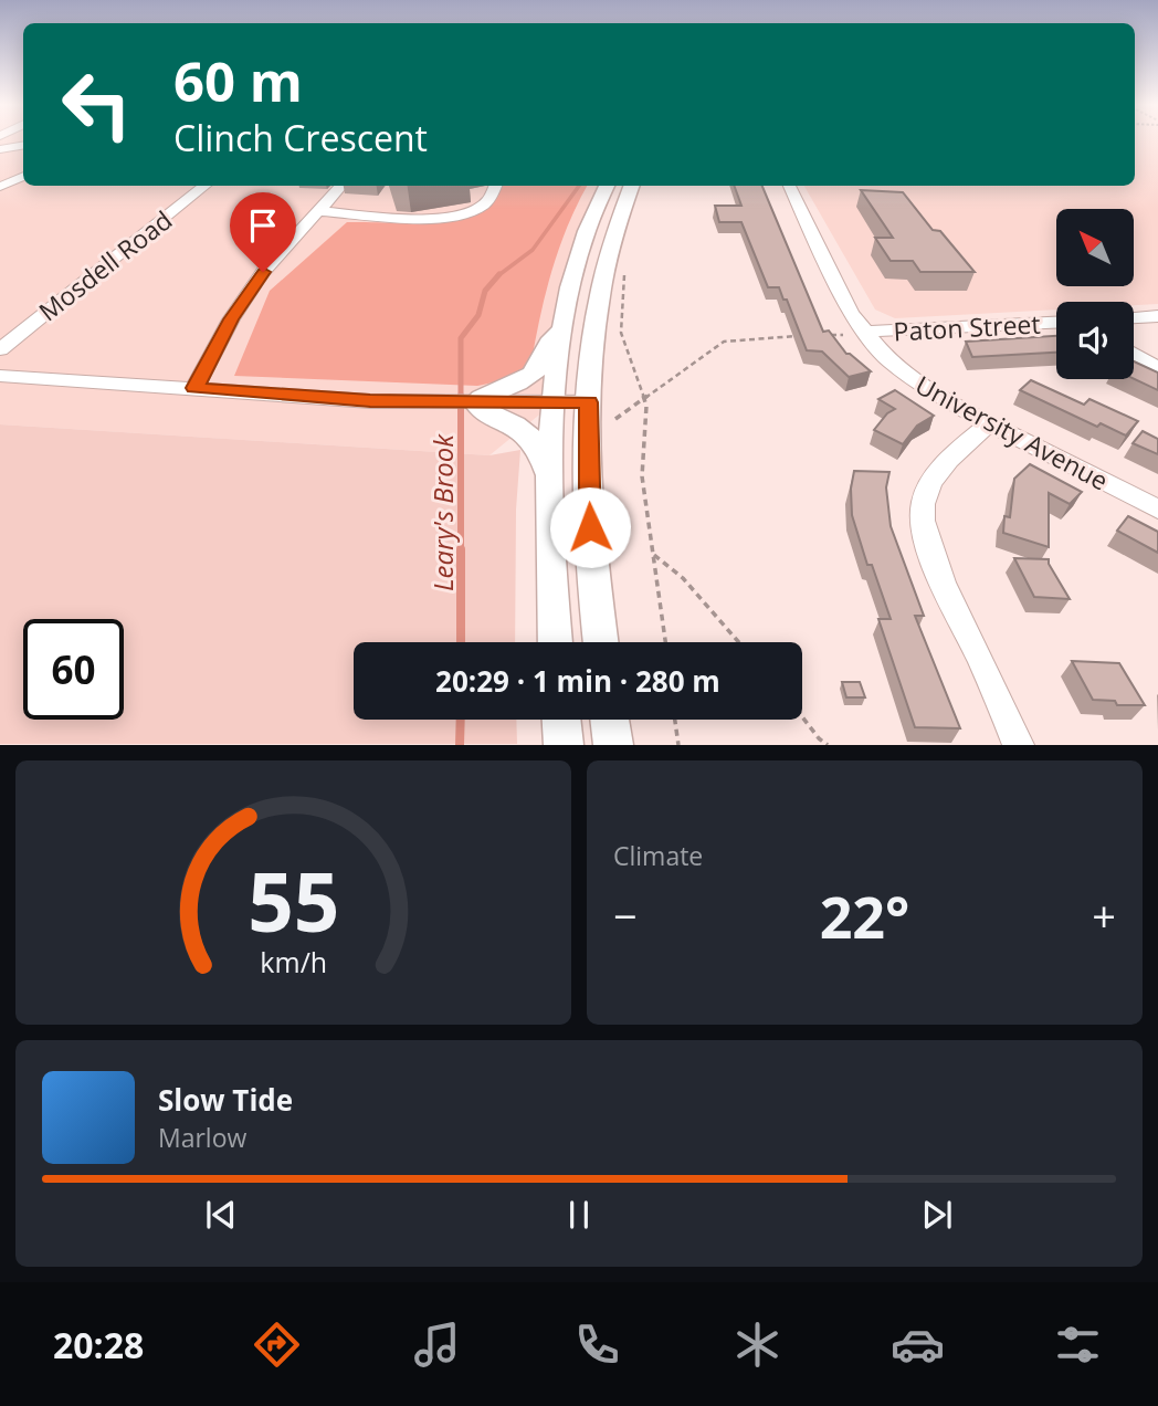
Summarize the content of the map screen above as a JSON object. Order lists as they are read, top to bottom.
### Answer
{
  "streets": {
    "street": ["Mosdell Road", "Paton Street", "University Avenue"]
  },
  "crossings": [
    ["Paton Street", "University Avenue"]
  ],
  "water": ["Leary's Brook"],
  "north": "top left",
  "page": {
    "turn": ["60 m", "Clinch Crescent"],
    "limit": "60",
    "trip": "20:29 · 1 min · 280 m",
    "tile": "Climate",
    "heat": ["−", "22°", "+"],
    "song": ["Slow Tide", "Marlow"],
    "tabs": "20:28",
    "gauge": ["55", "km/h"]
  }
}
